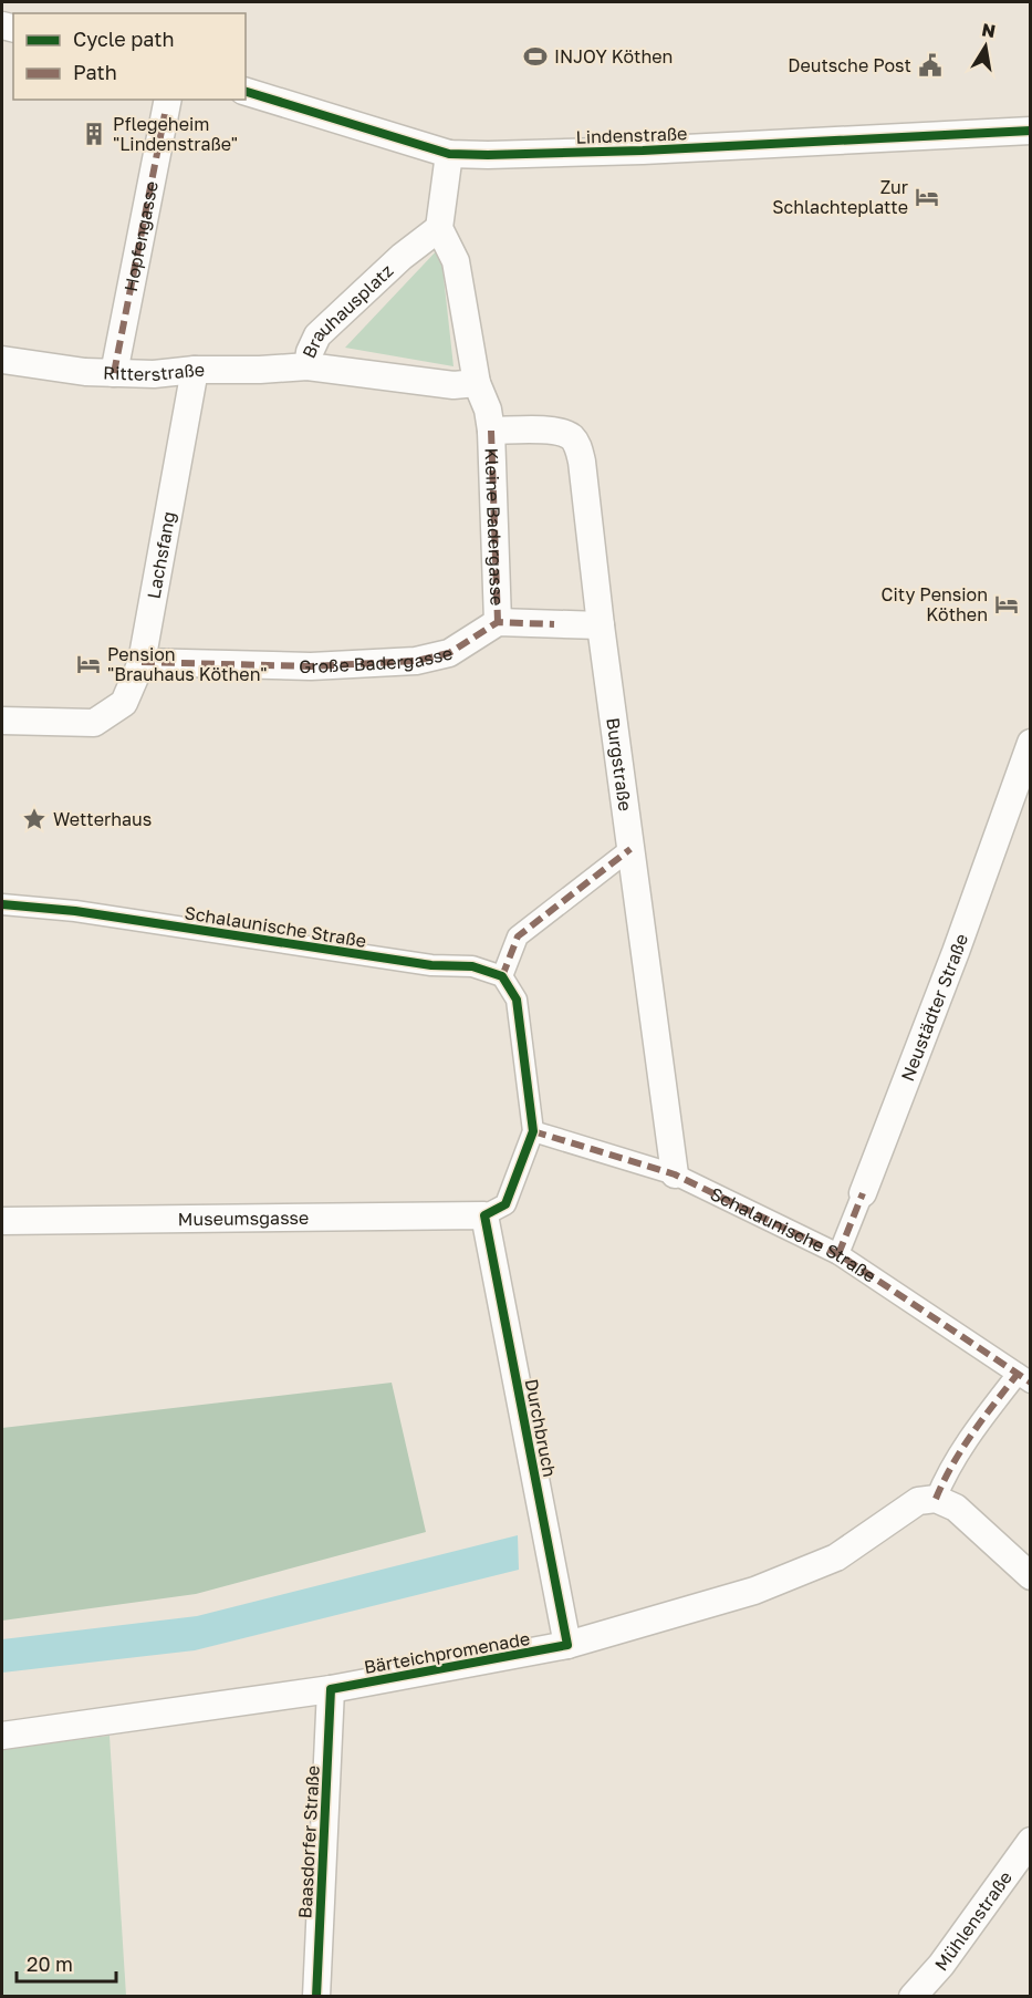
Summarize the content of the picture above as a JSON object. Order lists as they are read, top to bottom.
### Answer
{
  "streets": {
    "street": [
      "Lindenstraße",
      "Hopfengasse",
      "Brauhausplatz",
      "Ritterstraße",
      "Kleine Badergasse",
      "Lachsfang",
      "Große Badergasse",
      "Burgstraße",
      "Schalaunische Straße",
      "Neustädter Straße",
      "Museumsgasse",
      "Durchbruch",
      "Bärteichpromenade",
      "Baasdorfer Straße",
      "Mühlenstraße"
    ]
  },
  "crossings": [
    ["Hopfengasse", "Ritterstraße"],
    ["Brauhausplatz", "Ritterstraße"],
    ["Ritterstraße", "Lachsfang"],
    ["Kleine Badergasse", "Große Badergasse"],
    ["Kleine Badergasse", "Burgstraße"],
    ["Lachsfang", "Große Badergasse"],
    ["Burgstraße", "Schalaunische Straße"],
    ["Schalaunische Straße", "Neustädter Straße"],
    ["Museumsgasse", "Durchbruch"],
    ["Durchbruch", "Bärteichpromenade"],
    ["Bärteichpromenade", "Baasdorfer Straße"]
  ],
  "places": {
    "sports": ["INJOY Köthen"],
    "public building": ["Deutsche Post"],
    "building": ["Pflegeheim \"Lindenstraße\""],
    "hotel": ["Zur Schlachteplatte", "City Pension Köthen", "Pension \"Brauhaus Köthen\""],
    "place": ["Wetterhaus"]
  },
  "legend": ["Cycle path", "Path"],
  "scale_bar": "20 m",
  "north": "top"
}
